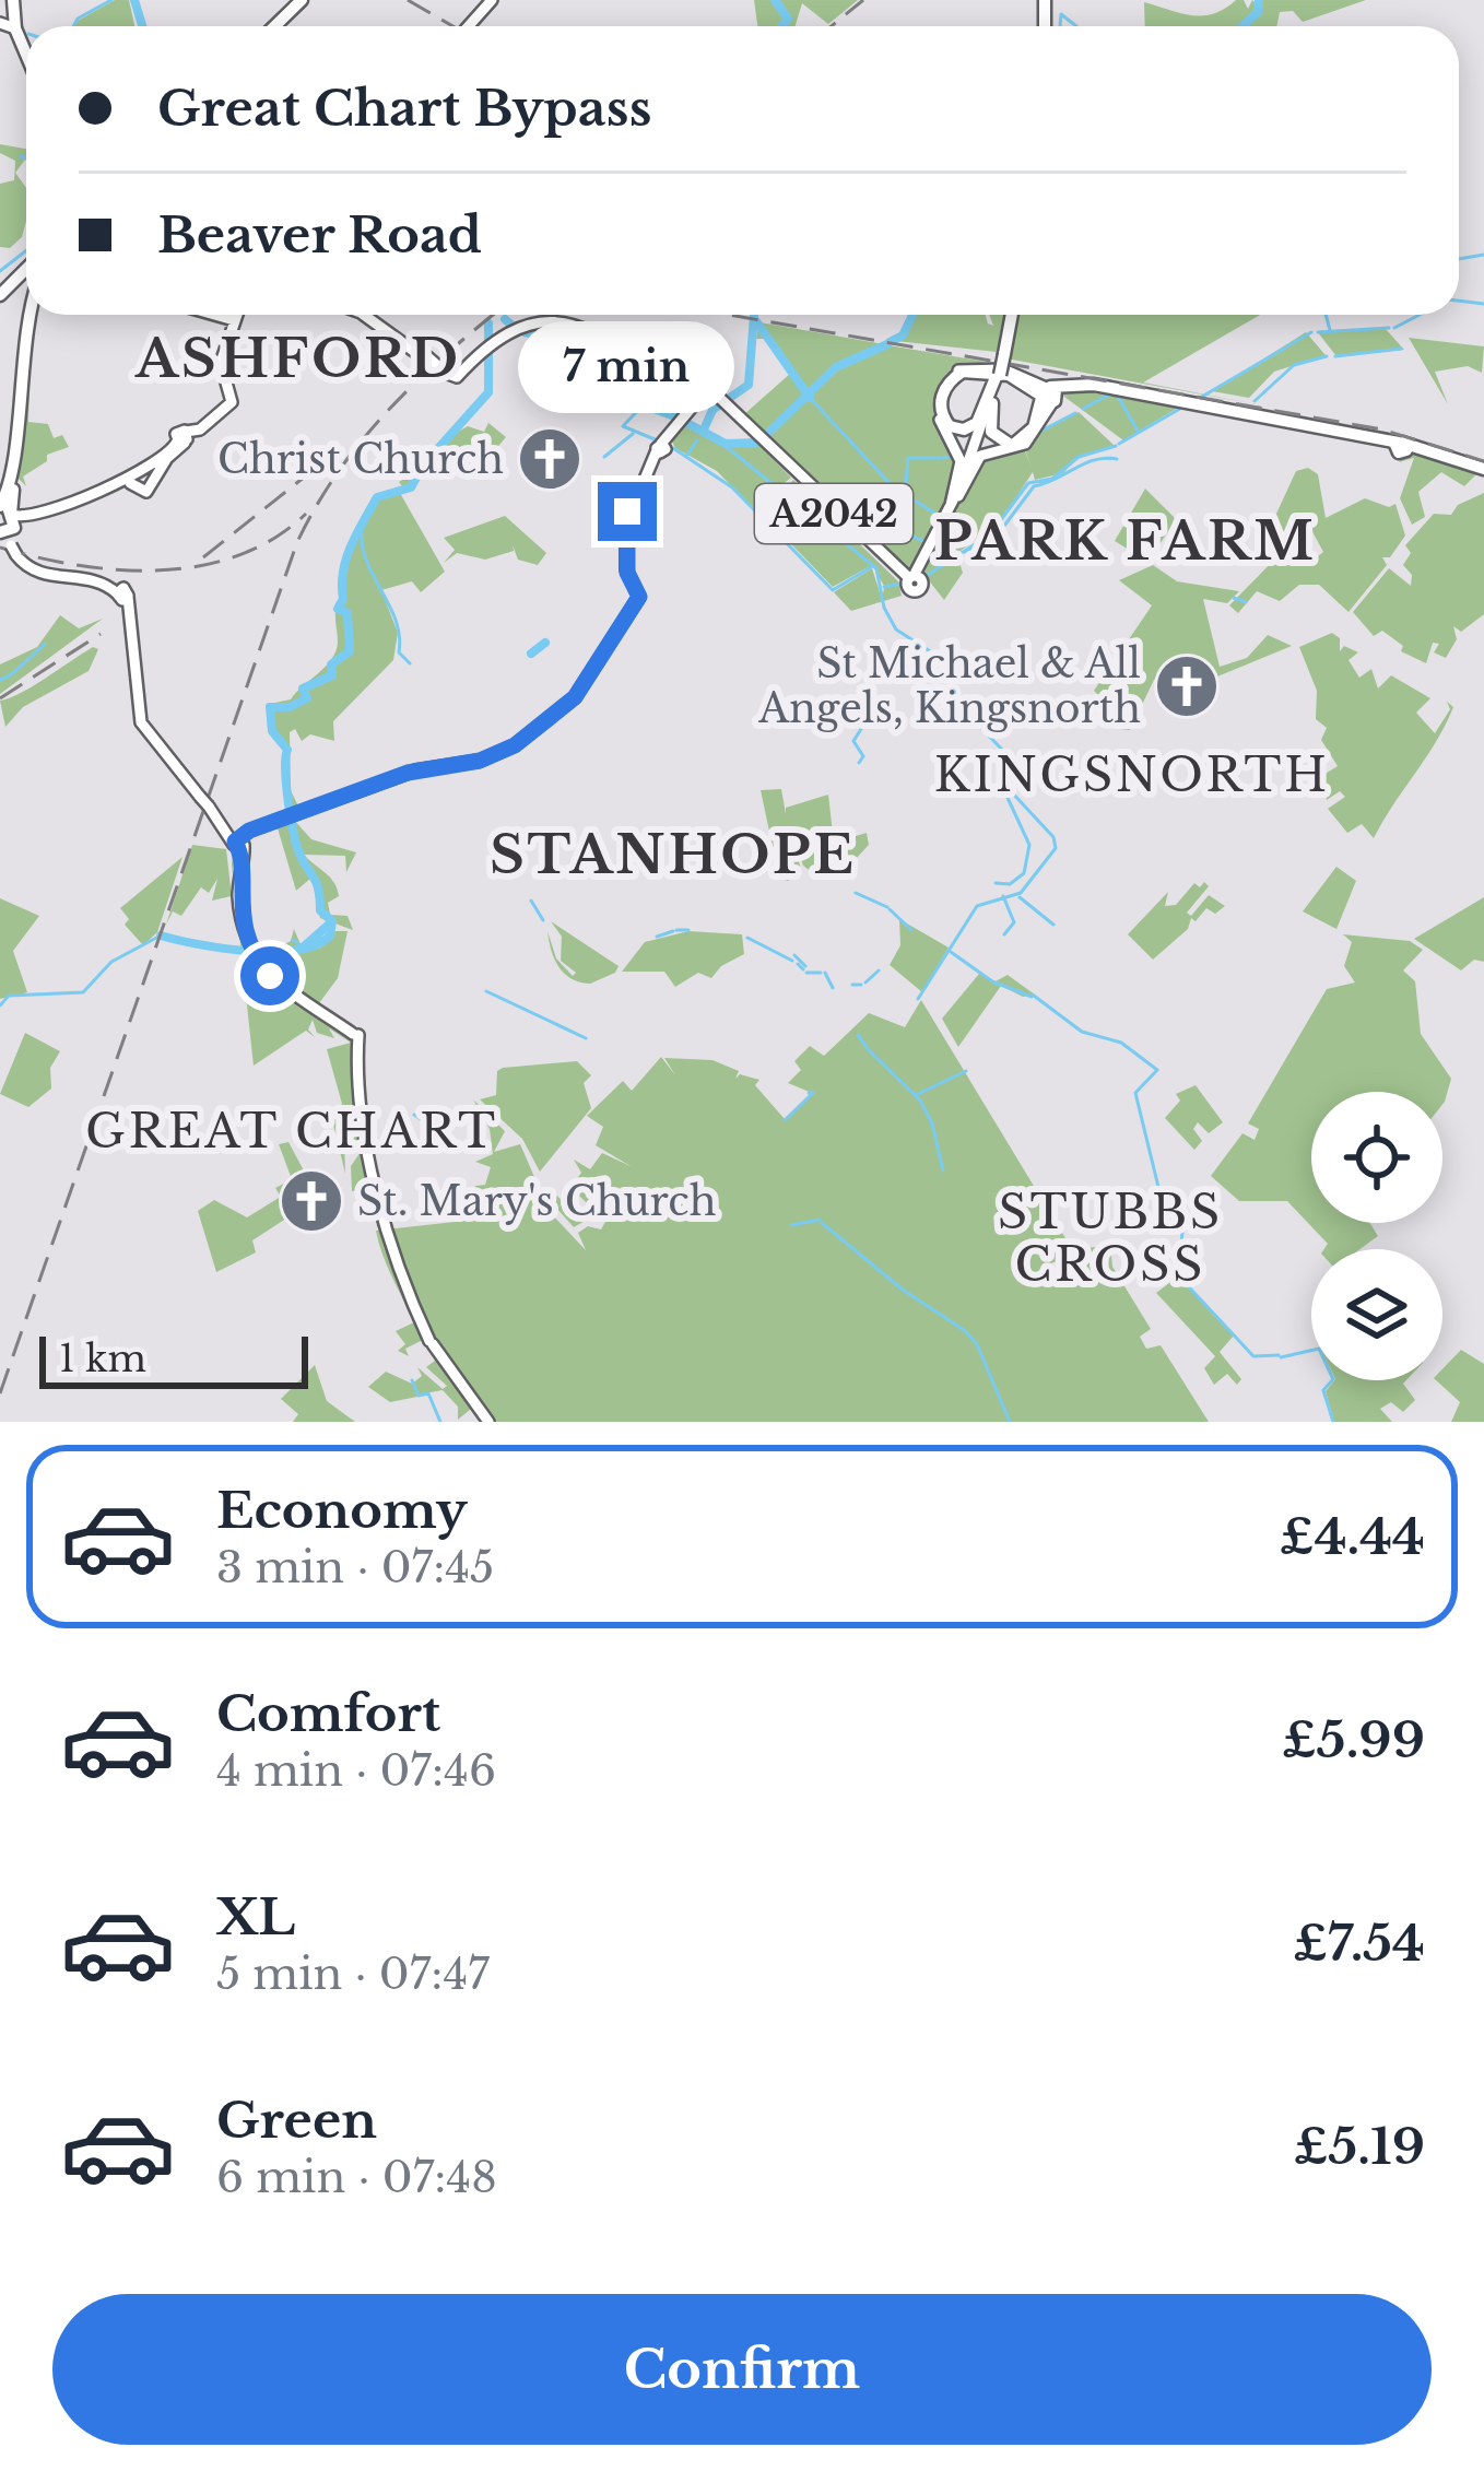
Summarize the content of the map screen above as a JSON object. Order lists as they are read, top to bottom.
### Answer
{
  "streets": {
    "main road": ["A2042"]
  },
  "districts": [
    "ASHFORD",
    "PARK FARM",
    "KINGSNORTH",
    "STANHOPE",
    "GREAT CHART",
    "STUBBS CROSS"
  ],
  "places": {
    "church": ["Christ Church", "St Michael & All Angels, Kingsnorth", "St. Mary's Church"]
  },
  "scale_bar": "1 km",
  "page": {
    "banner": ["Great Chart Bypass", "Beaver Road"],
    "bubble": "7 min",
    "scale": "1 km",
    "list": [
      {
        "name": "Economy",
        "note": "3 min · 07:45",
        "value": "£4.44"
      },
      {
        "name": "Comfort",
        "note": "4 min · 07:46",
        "value": "£5.99"
      },
      {
        "name": "XL",
        "note": "5 min · 07:47",
        "value": "£7.54"
      },
      {
        "name": "Green",
        "note": "6 min · 07:48",
        "value": "£5.19"
      }
    ],
    "buttons": "Confirm"
  }
}
